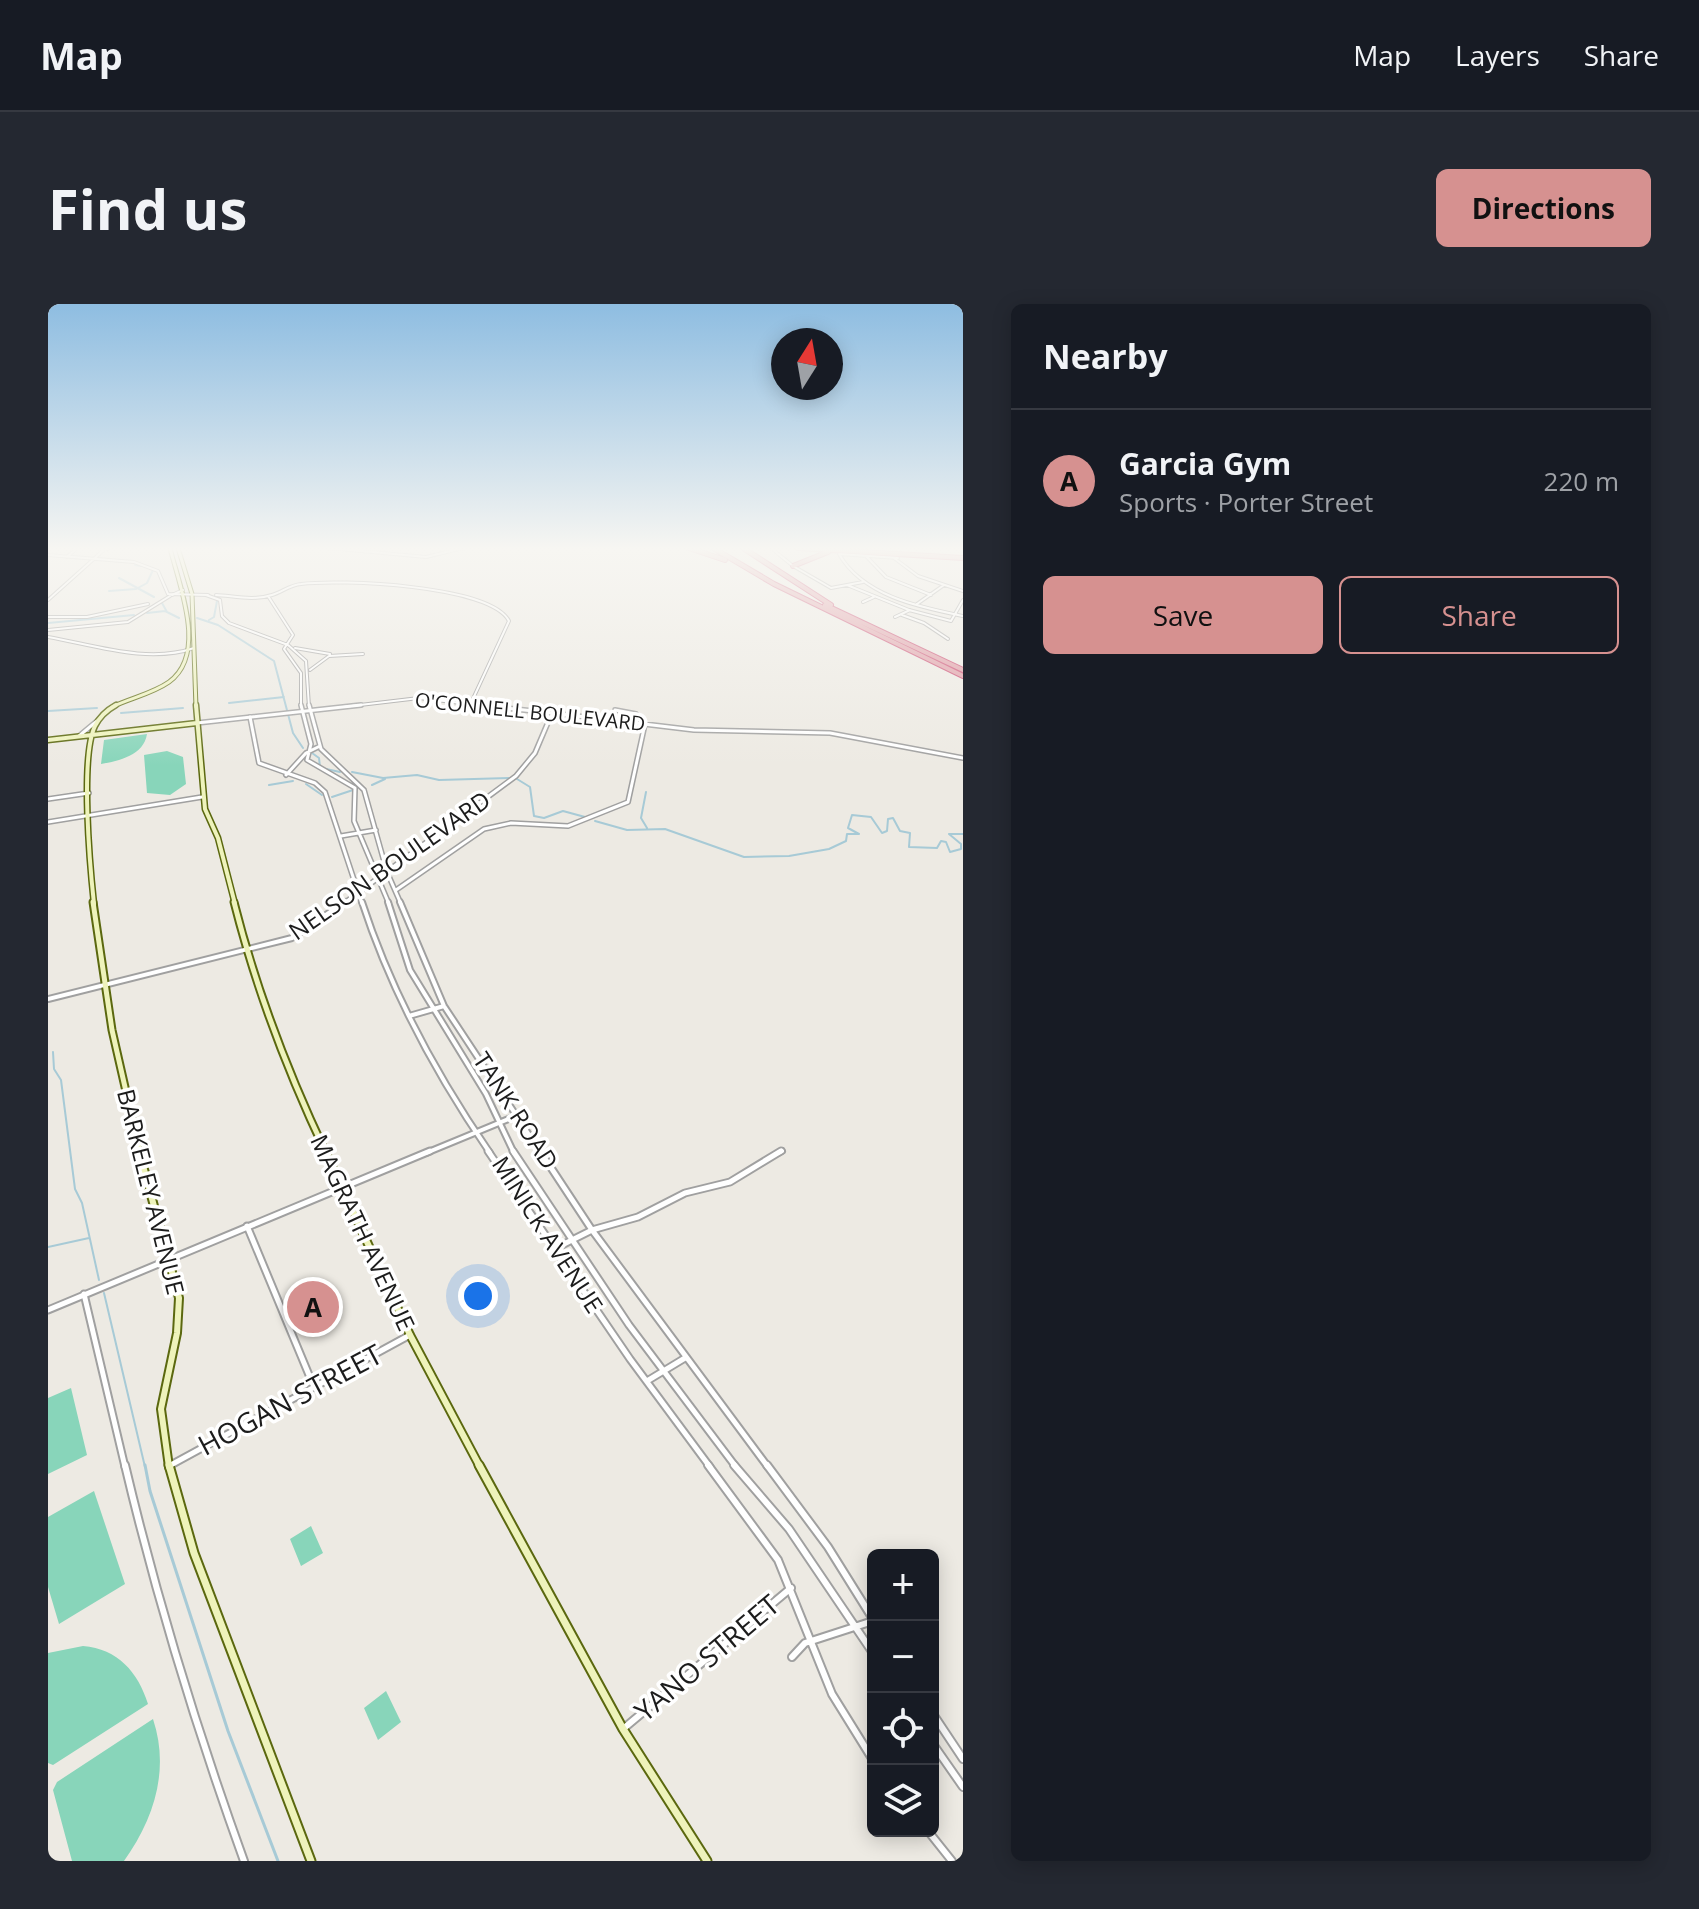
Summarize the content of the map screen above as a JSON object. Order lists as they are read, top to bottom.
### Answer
{
  "streets": {
    "main road": ["O'CONNELL BOULEVARD", "BARKELEY AVENUE", "MAGRATH AVENUE"],
    "street": [
      "NELSON BOULEVARD",
      "TANK ROAD",
      "MINICK AVENUE",
      "HOGAN STREET",
      "YANO STREET"
    ]
  },
  "crossings": [
    ["O'CONNELL BOULEVARD", "NELSON BOULEVARD"],
    ["O'CONNELL BOULEVARD", "TANK ROAD"],
    ["O'CONNELL BOULEVARD", "BARKELEY AVENUE"],
    ["O'CONNELL BOULEVARD", "MAGRATH AVENUE"],
    ["O'CONNELL BOULEVARD", "MINICK AVENUE"],
    ["NELSON BOULEVARD", "TANK ROAD"],
    ["NELSON BOULEVARD", "BARKELEY AVENUE"],
    ["NELSON BOULEVARD", "MAGRATH AVENUE"],
    ["NELSON BOULEVARD", "MINICK AVENUE"],
    ["BARKELEY AVENUE", "HOGAN STREET"],
    ["MAGRATH AVENUE", "HOGAN STREET"],
    ["MAGRATH AVENUE", "YANO STREET"],
    ["MINICK AVENUE", "YANO STREET"]
  ],
  "north": "top",
  "page": {
    "header": "Map",
    "nav": ["Map", "Layers", "Share"],
    "buttons": [
      "Directions",
      ["Save", "Share"]
    ],
    "title": "Find us",
    "heading": "Nearby",
    "list": [
      {
        "mark": "A",
        "name": "Garcia Gym",
        "note": "Sports · Porter Street",
        "value": "220 m"
      }
    ],
    "pins": "A",
    "map_buttons": ["+", "−"]
  }
}
